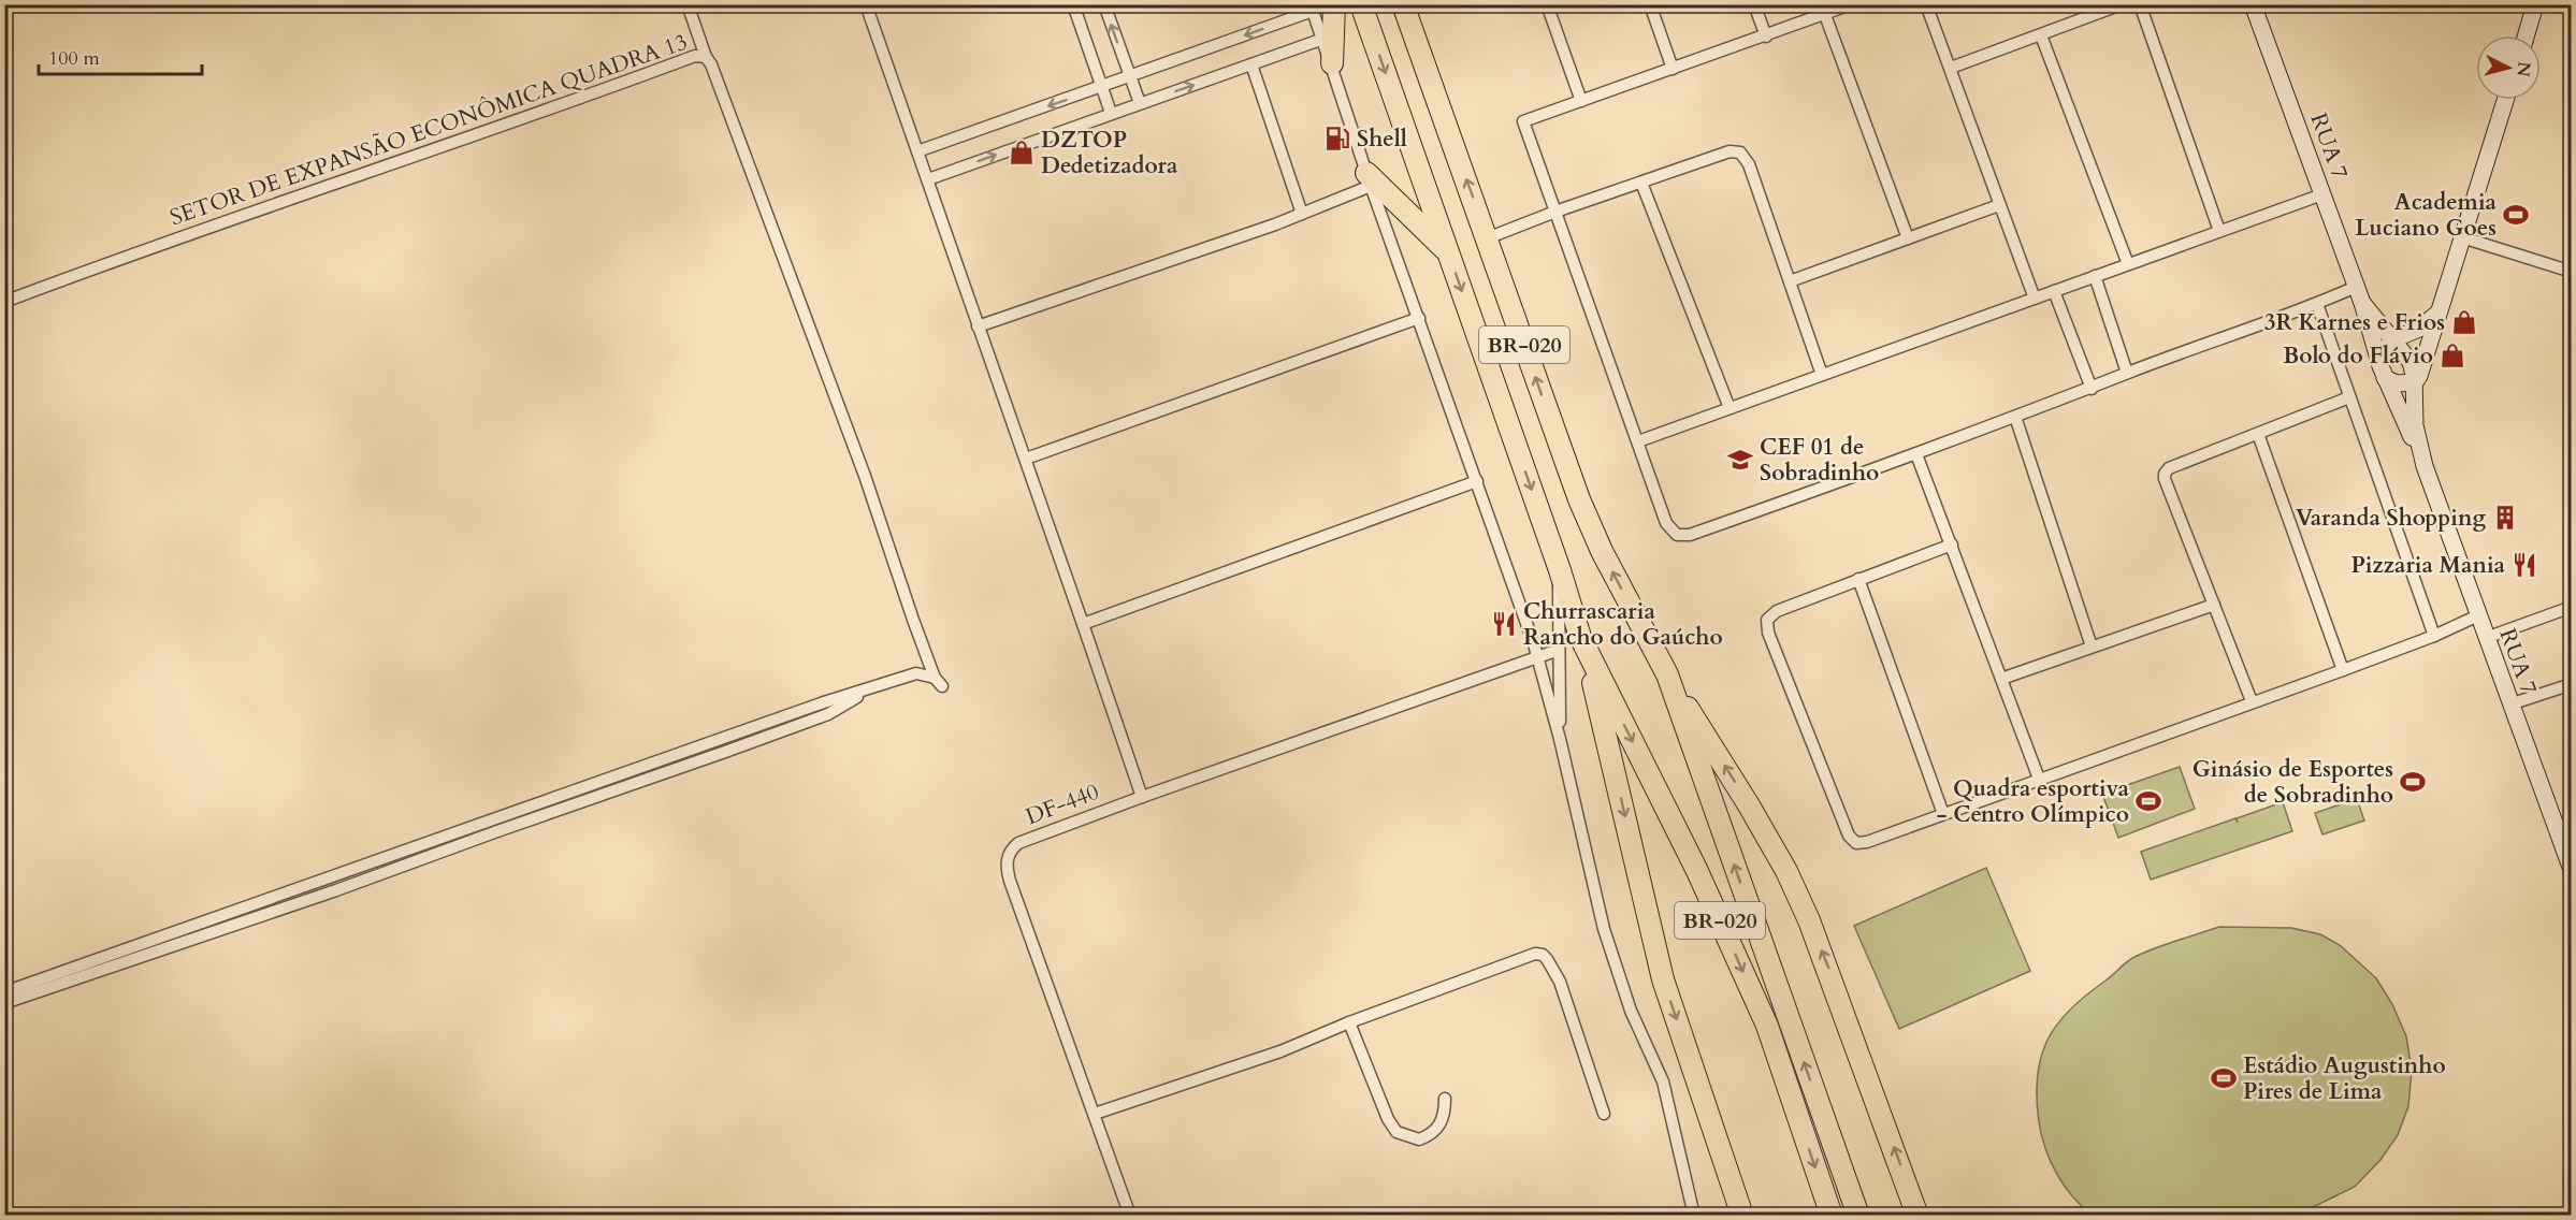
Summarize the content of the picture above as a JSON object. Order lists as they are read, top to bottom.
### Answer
{
  "streets": {
    "highway": ["BR-020"],
    "main road": ["RUA 7"],
    "street": ["SETOR DE EXPANSÃO ECONÔMICA QUADRA 13", "DF-440"]
  },
  "places": {
    "fuel station": ["Shell"],
    "shop": ["DZTOP Dedetizadora", "3R Karnes e Frios", "Bolo do Flávio"],
    "sports": [
      "Academia Luciano Goes",
      "Ginásio de Esportes de Sobradinho",
      "Quadra esportiva - Centro Olímpico",
      "Estádio Augustinho Pires de Lima"
    ],
    "school or university": ["CEF 01 de Sobradinho"],
    "building": ["Varanda Shopping"],
    "restaurant": ["Pizzaria Mania", "Churrascaria Rancho do Gaúcho"]
  },
  "scale_bar": "100 m",
  "north": "right"
}
